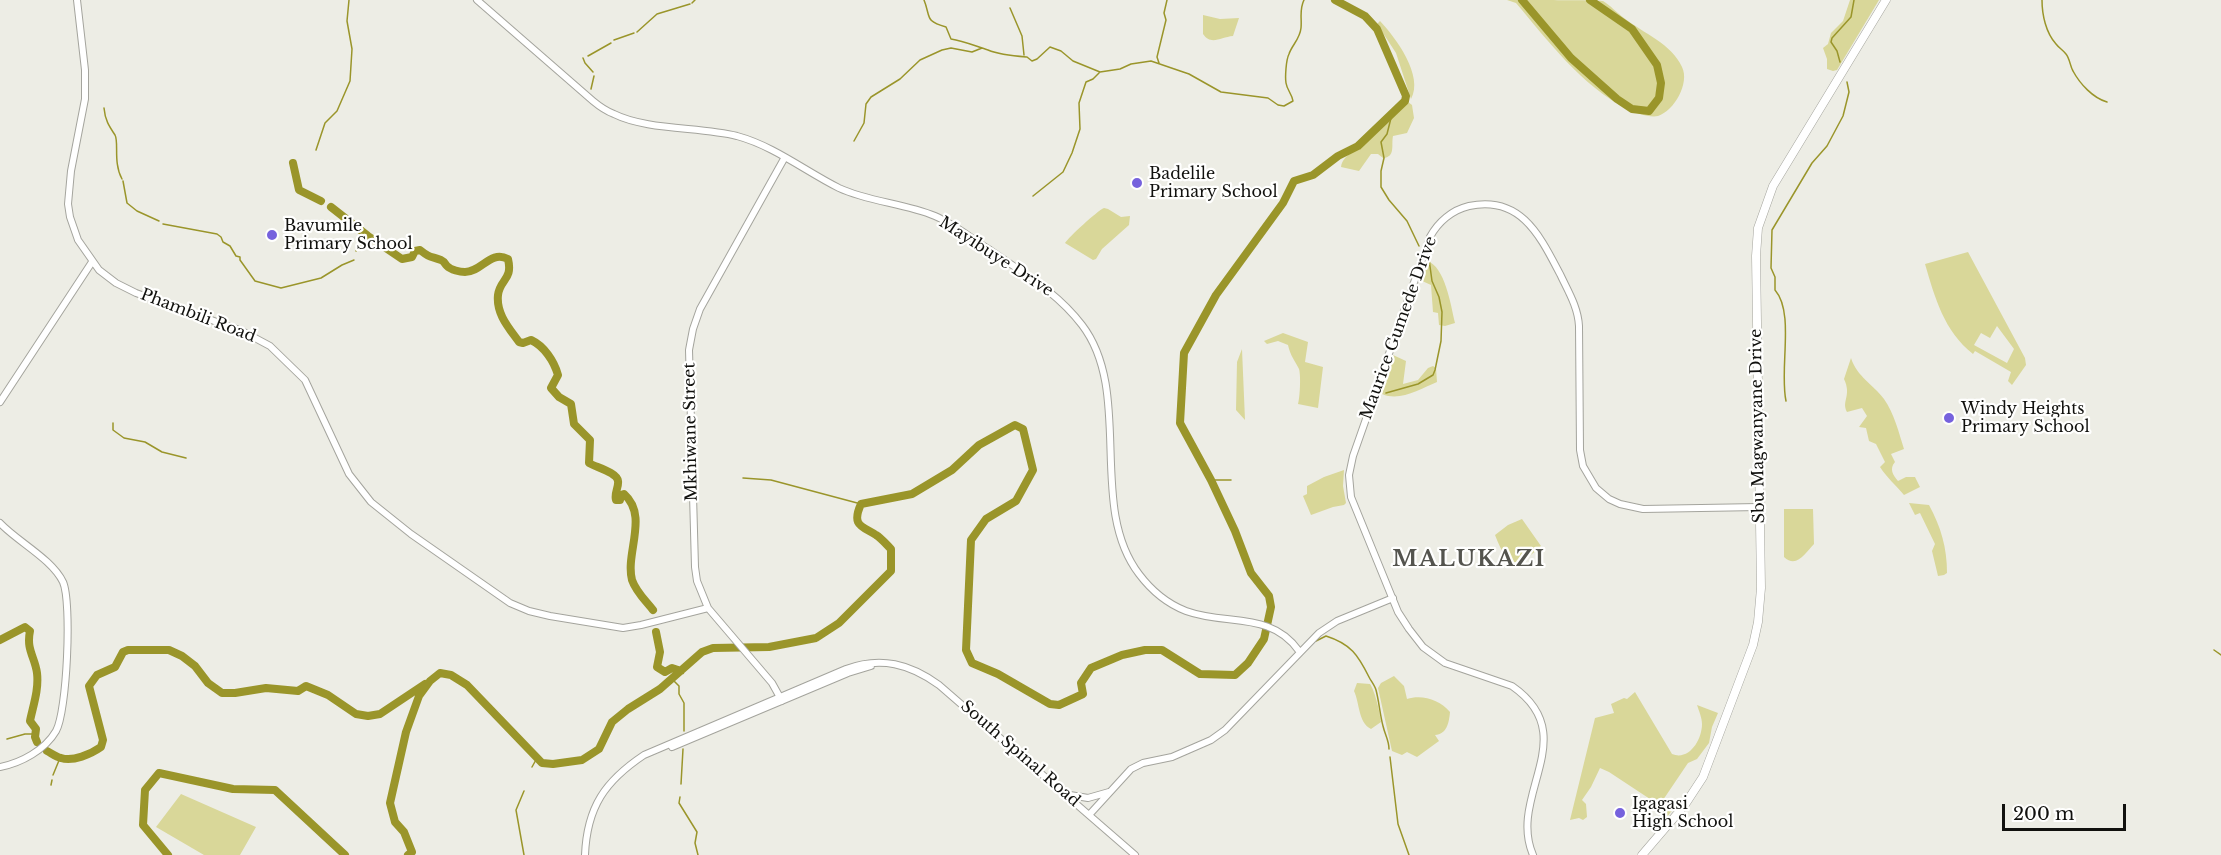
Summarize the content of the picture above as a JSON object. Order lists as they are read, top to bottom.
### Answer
{
  "streets": {
    "main road": ["Sbu Magwanyane Drive"],
    "street": [
      "Mayibuye Drive",
      "Phambili Road",
      "Maurice Gumede Drive",
      "Mkhiwane Street",
      "South Spinal Road"
    ]
  },
  "crossings": [
    ["Mayibuye Drive", "Mkhiwane Street"],
    ["Phambili Road", "Mkhiwane Street"],
    ["Maurice Gumede Drive", "Sbu Magwanyane Drive"],
    ["Mkhiwane Street", "South Spinal Road"]
  ],
  "districts": ["MALUKAZI"],
  "places": [
    "Badelile Primary School",
    "Bavumile Primary School",
    "Windy Heights Primary School",
    "Igagasi High School"
  ],
  "scale_bar": "200 m"
}
